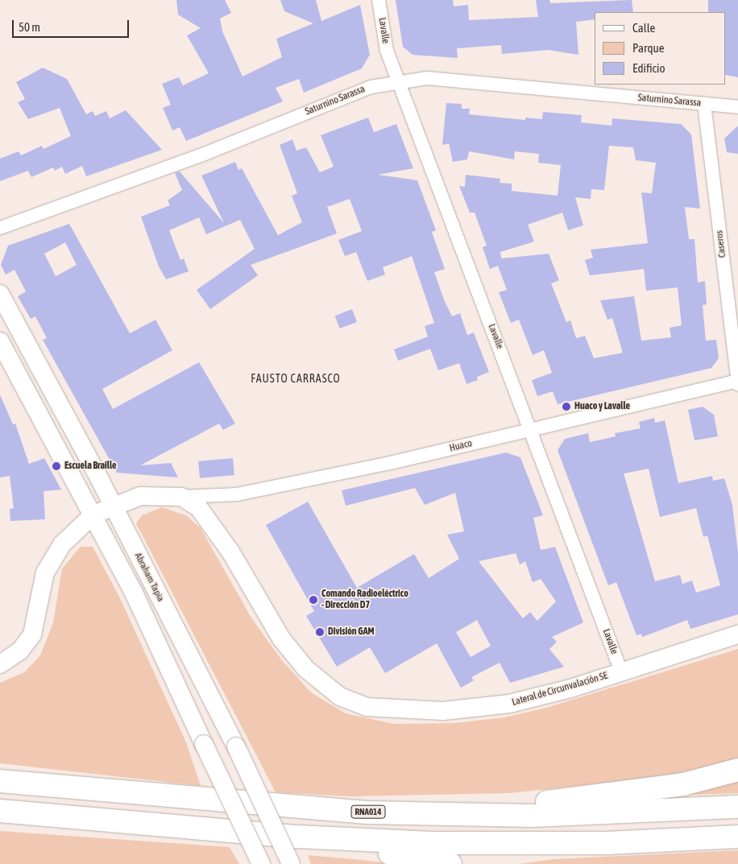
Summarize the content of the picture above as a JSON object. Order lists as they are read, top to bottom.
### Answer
{
  "streets": {
    "highway": ["RNA014"],
    "main road": ["Abraham Tapia", "Lateral de Circunvalación SE"],
    "street": [
      "Lavalle",
      "Saturnino Sarassa",
      "Caseros",
      "Huaco"
    ]
  },
  "crossings": [
    ["Lavalle", "Saturnino Sarassa"],
    ["Lavalle", "Huaco"],
    ["Lavalle", "Lateral de Circunvalación SE"],
    ["Saturnino Sarassa", "Caseros"],
    ["Caseros", "Huaco"],
    ["Huaco", "Lateral de Circunvalación SE"]
  ],
  "districts": ["FAUSTO CARRASCO"],
  "places": [
    "Huaco y Lavalle",
    "Escuela Braille",
    "Comando Radioeléctrico - Dirección D7",
    "División GAM"
  ],
  "legend": ["Calle", "Parque", "Edificio"],
  "scale_bar": "50 m"
}
